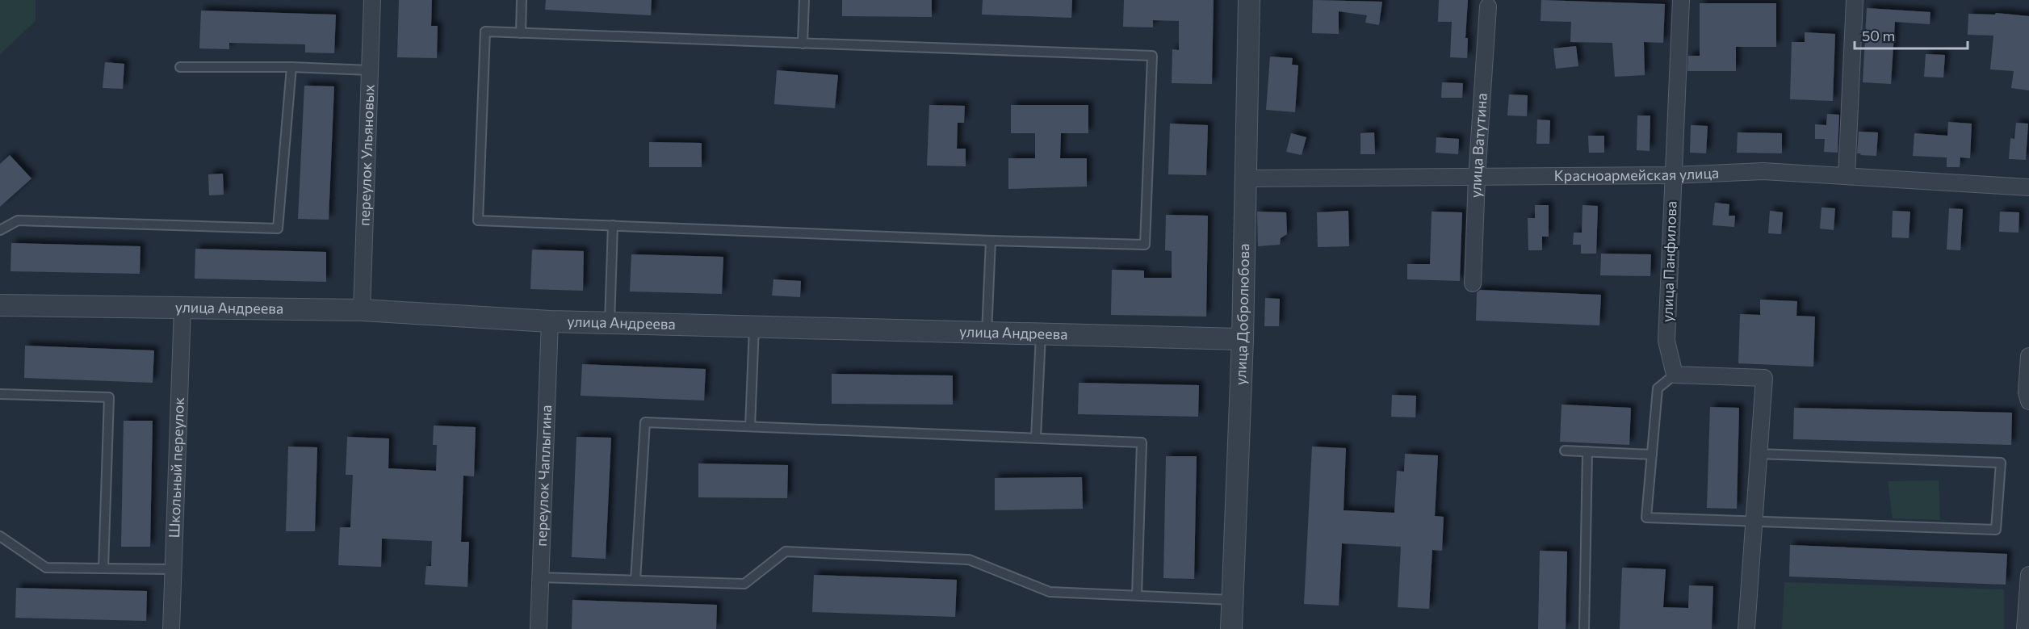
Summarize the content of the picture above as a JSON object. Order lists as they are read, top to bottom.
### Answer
{
  "streets": {
    "street": [
      "улица Ватутина",
      "переулок Ульяновых",
      "Красноармейская улица",
      "улица Панфилова",
      "улица Андреева",
      "улица Добролюбова",
      "Школьный переулок",
      "переулок Чаплыгина"
    ]
  },
  "crossings": [
    ["улица Ватутина", "Красноармейская улица"],
    ["переулок Ульяновых", "улица Андреева"],
    ["Красноармейская улица", "улица Панфилова"],
    ["Красноармейская улица", "улица Добролюбова"],
    ["улица Андреева", "улица Добролюбова"],
    ["улица Андреева", "Школьный переулок"],
    ["улица Андреева", "переулок Чаплыгина"]
  ],
  "scale_bar": "50 m"
}
